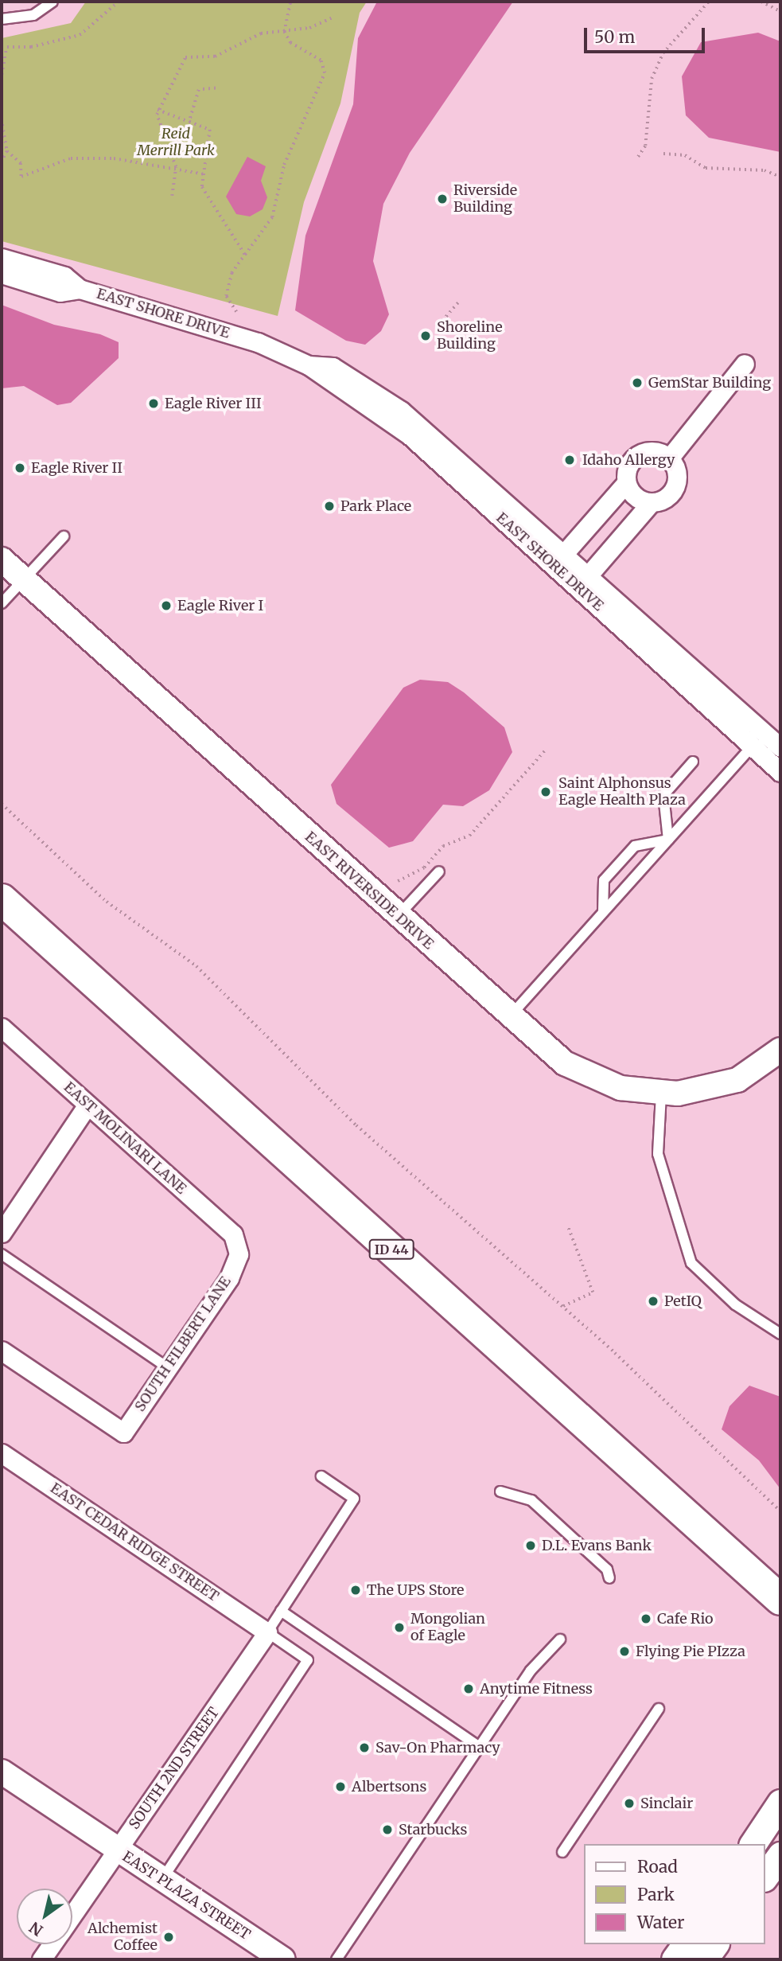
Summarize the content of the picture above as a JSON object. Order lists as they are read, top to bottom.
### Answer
{
  "streets": {
    "highway": ["ID 44"],
    "street": [
      "EAST SHORE DRIVE",
      "EAST RIVERSIDE DRIVE",
      "EAST MOLINARI LANE",
      "SOUTH FILBERT LANE",
      "EAST CEDAR RIDGE STREET",
      "SOUTH 2ND STREET",
      "EAST PLAZA STREET"
    ]
  },
  "crossings": [
    ["EAST MOLINARI LANE", "SOUTH FILBERT LANE"],
    ["EAST CEDAR RIDGE STREET", "SOUTH 2ND STREET"],
    ["SOUTH 2ND STREET", "EAST PLAZA STREET"]
  ],
  "parks": ["Reid Merrill Park"],
  "places": [
    "Riverside Building",
    "Shoreline Building",
    "GemStar Building",
    "Eagle River III",
    "Idaho Allergy",
    "Eagle River II",
    "Park Place",
    "Eagle River I",
    "Saint Alphonsus Eagle Health Plaza",
    "PetIQ",
    "D.L. Evans Bank",
    "The UPS Store",
    "Cafe Rio",
    "Mongolian of Eagle",
    "Flying Pie PIzza",
    "Anytime Fitness",
    "Sav-On Pharmacy",
    "Albertsons",
    "Sinclair",
    "Starbucks",
    "Alchemist Coffee"
  ],
  "legend": ["Road", "Park", "Water"],
  "scale_bar": "50 m",
  "north": "bottom left"
}
